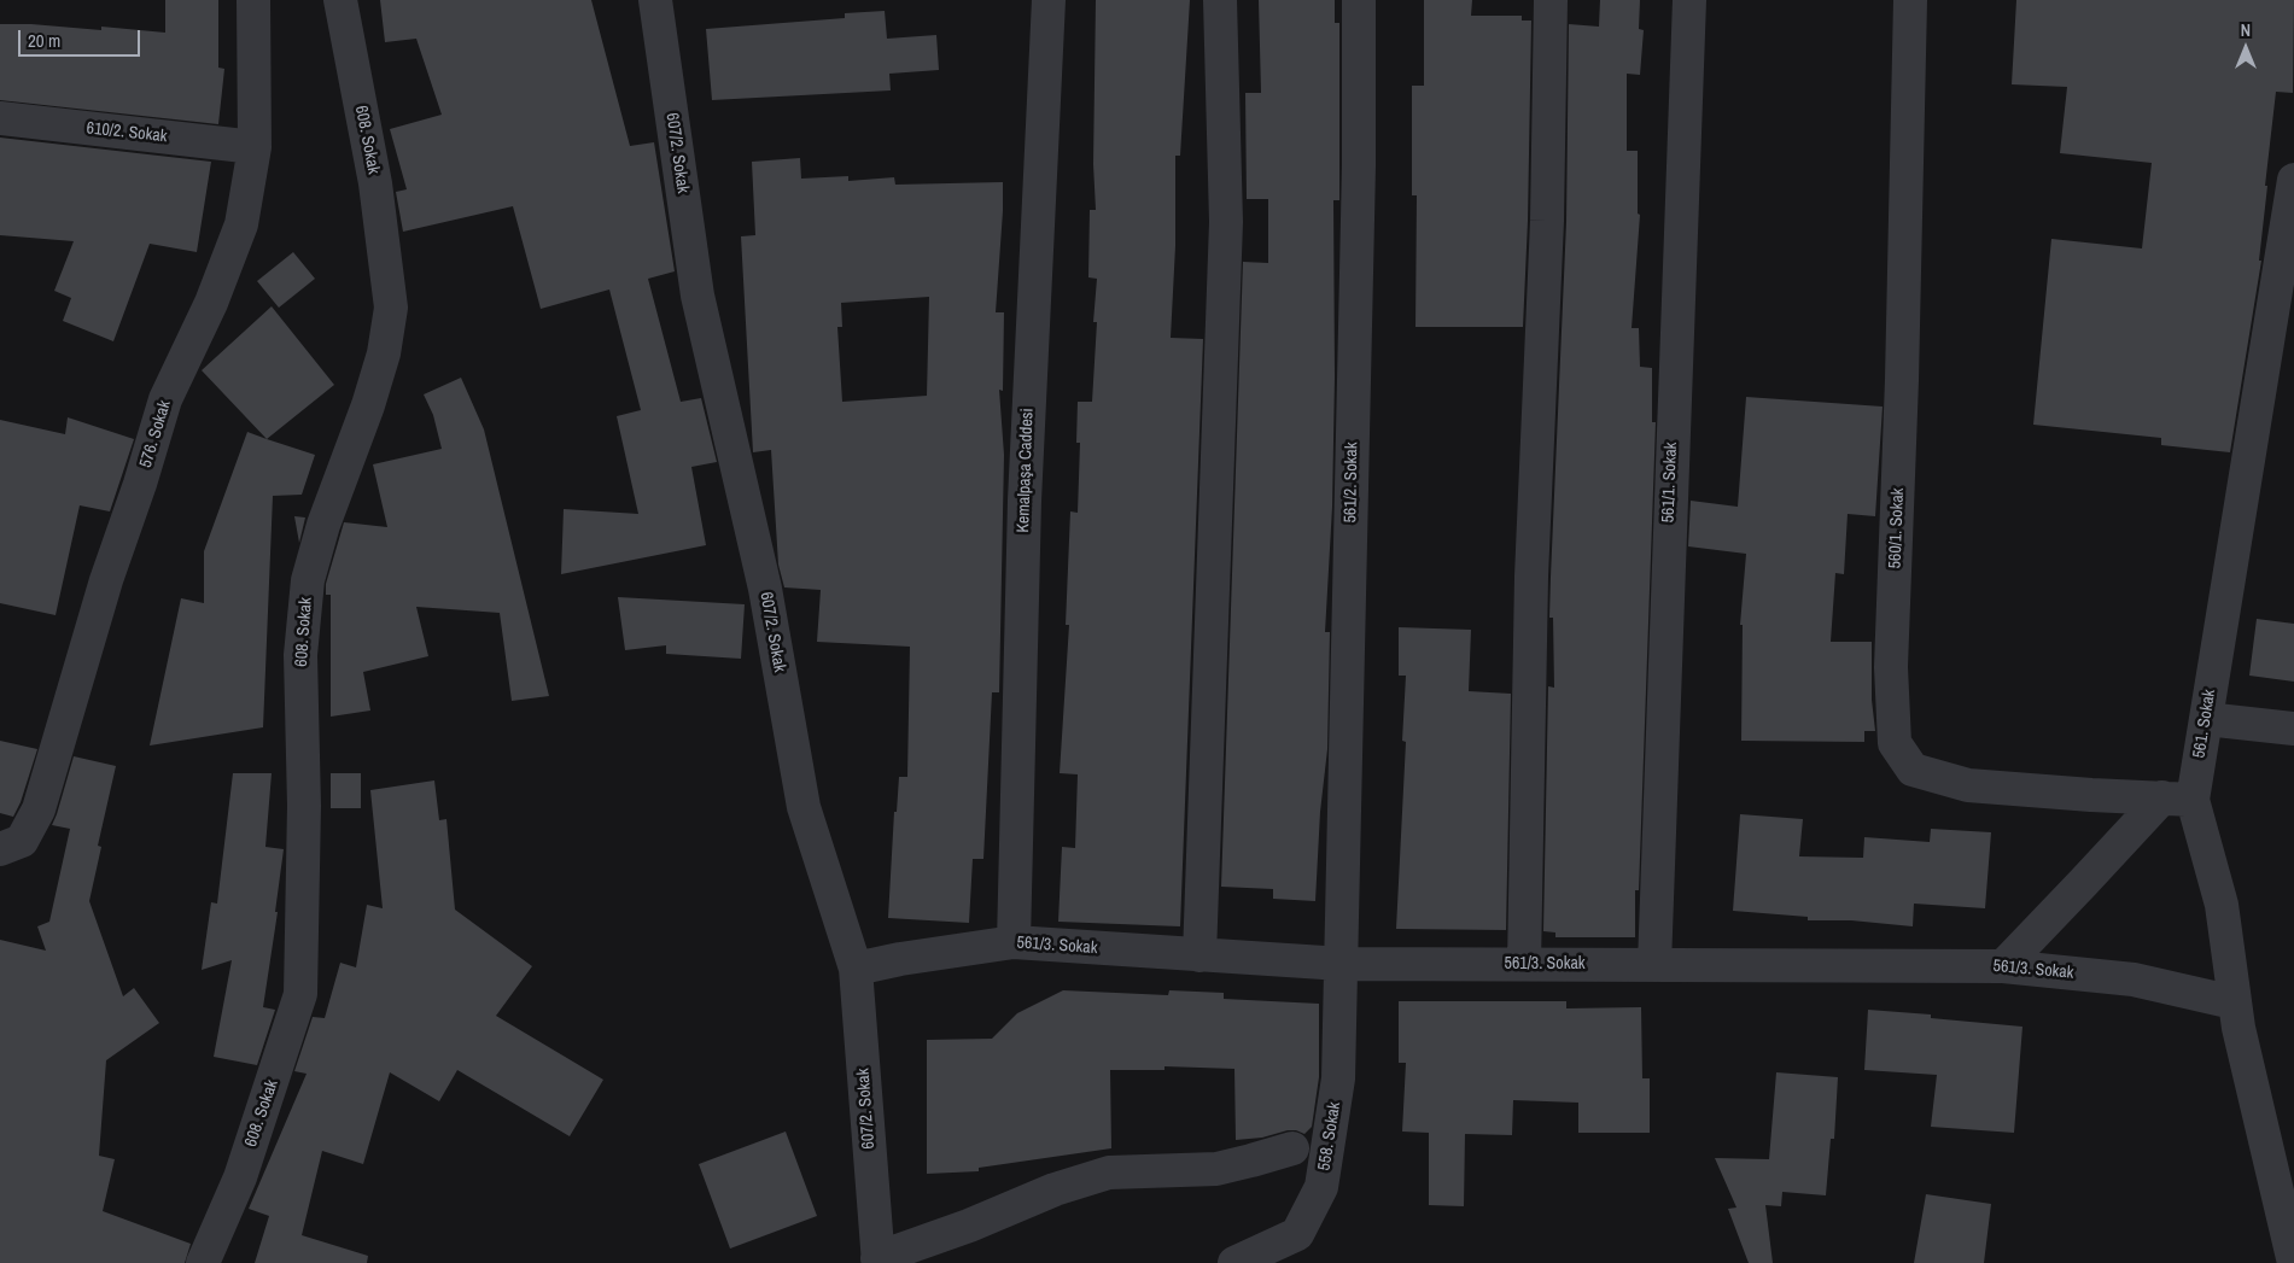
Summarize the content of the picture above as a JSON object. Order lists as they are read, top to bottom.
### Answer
{
  "streets": {
    "street": [
      "610/2. Sokak",
      "608. Sokak",
      "607/2. Sokak",
      "576. Sokak",
      "Kemalpaşa Caddesi",
      "561/2. Sokak",
      "561/1. Sokak",
      "560/1. Sokak",
      "561. Sokak",
      "561/3. Sokak",
      "558. Sokak"
    ]
  },
  "crossings": [
    ["610/2. Sokak", "576. Sokak"],
    ["607/2. Sokak", "561/3. Sokak"],
    ["Kemalpaşa Caddesi", "561/3. Sokak"],
    ["561/2. Sokak", "561/3. Sokak"],
    ["561/2. Sokak", "558. Sokak"],
    ["561/1. Sokak", "561/3. Sokak"],
    ["560/1. Sokak", "561. Sokak"],
    ["561. Sokak", "561/3. Sokak"],
    ["561/3. Sokak", "558. Sokak"]
  ],
  "scale_bar": "20 m",
  "north": "top"
}
